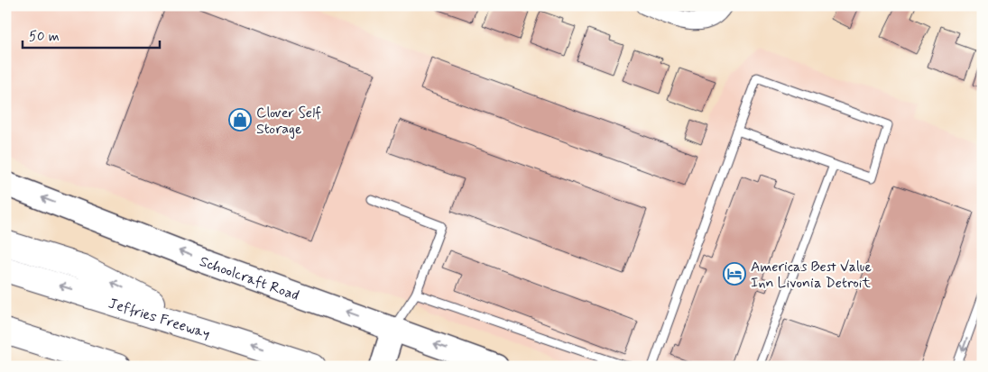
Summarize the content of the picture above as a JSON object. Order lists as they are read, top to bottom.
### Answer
{
  "streets": {
    "highway": ["Jeffries Freeway"],
    "main road": ["Schoolcraft Road"]
  },
  "one_way": ["Schoolcraft Road"],
  "places": {
    "shop": ["Clover Self Storage"],
    "hotel": ["Americas Best Value Inn Livonia Detroit"]
  },
  "scale_bar": "50 m"
}
